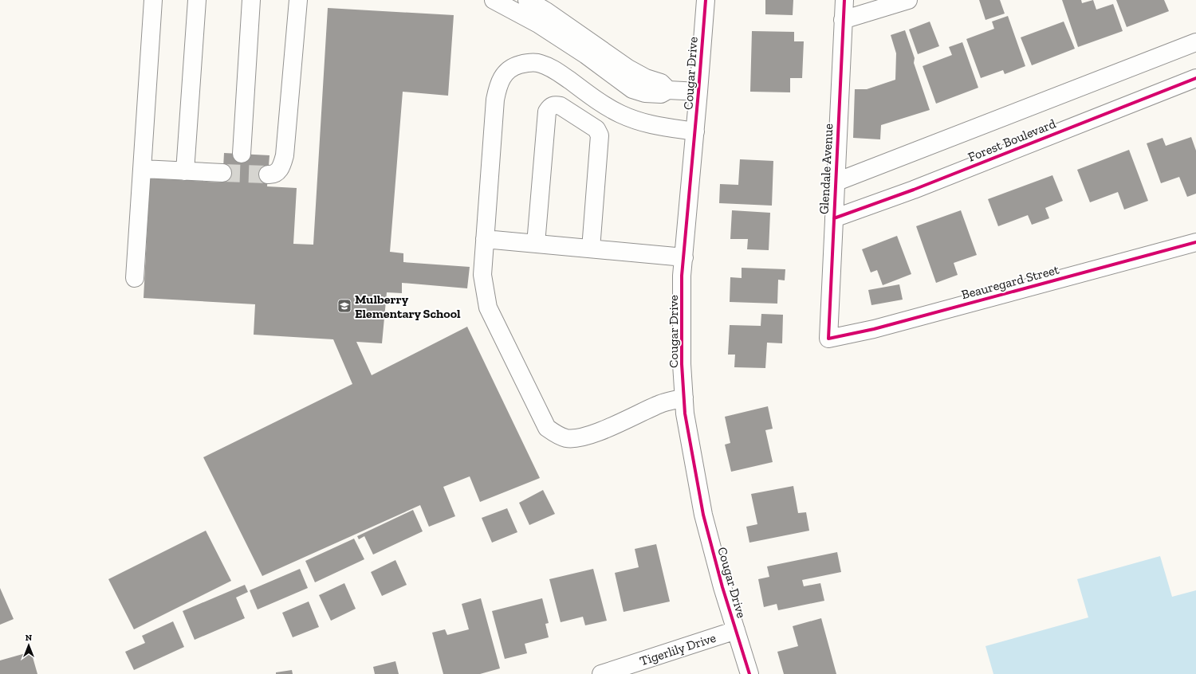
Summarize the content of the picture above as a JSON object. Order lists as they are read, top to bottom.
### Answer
{
  "streets": {
    "street": [
      "Cougar Drive",
      "Forest Boulevard",
      "Glendale Avenue",
      "Beauregard Street",
      "Tigerlily Drive"
    ]
  },
  "crossings": [
    ["Cougar Drive", "Tigerlily Drive"],
    ["Forest Boulevard", "Glendale Avenue"],
    ["Glendale Avenue", "Beauregard Street"]
  ],
  "places": {
    "school or university": ["Mulberry Elementary School"]
  },
  "north": "top"
}
